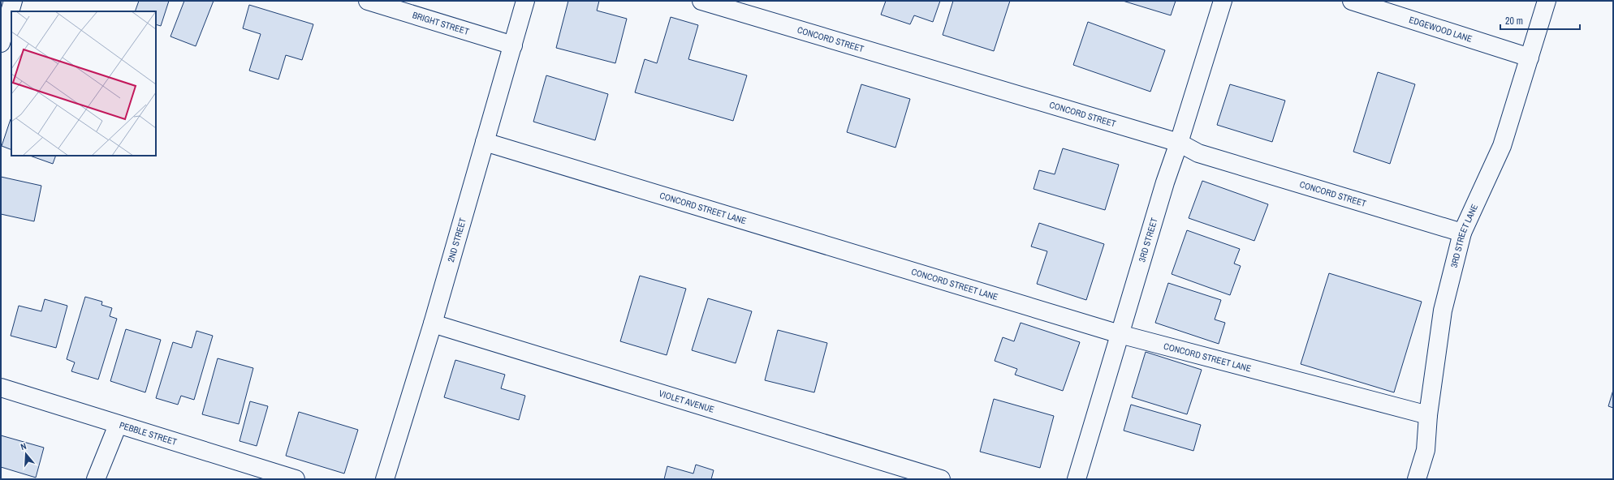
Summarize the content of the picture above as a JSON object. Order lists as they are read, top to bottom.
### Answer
{
  "streets": {
    "street": [
      "BRIGHT STREET",
      "EDGEWOOD LANE",
      "CONCORD STREET",
      "CONCORD STREET LANE",
      "3RD STREET LANE",
      "3RD STREET",
      "2ND STREET",
      "VIOLET AVENUE",
      "PEBBLE STREET"
    ]
  },
  "crossings": [
    ["BRIGHT STREET", "2ND STREET"],
    ["EDGEWOOD LANE", "3RD STREET LANE"],
    ["CONCORD STREET", "3RD STREET LANE"],
    ["CONCORD STREET", "3RD STREET"],
    ["CONCORD STREET LANE", "3RD STREET LANE"],
    ["CONCORD STREET LANE", "3RD STREET"],
    ["CONCORD STREET LANE", "2ND STREET"],
    ["2ND STREET", "VIOLET AVENUE"]
  ],
  "scale_bar": "20 m",
  "north": "top"
}
